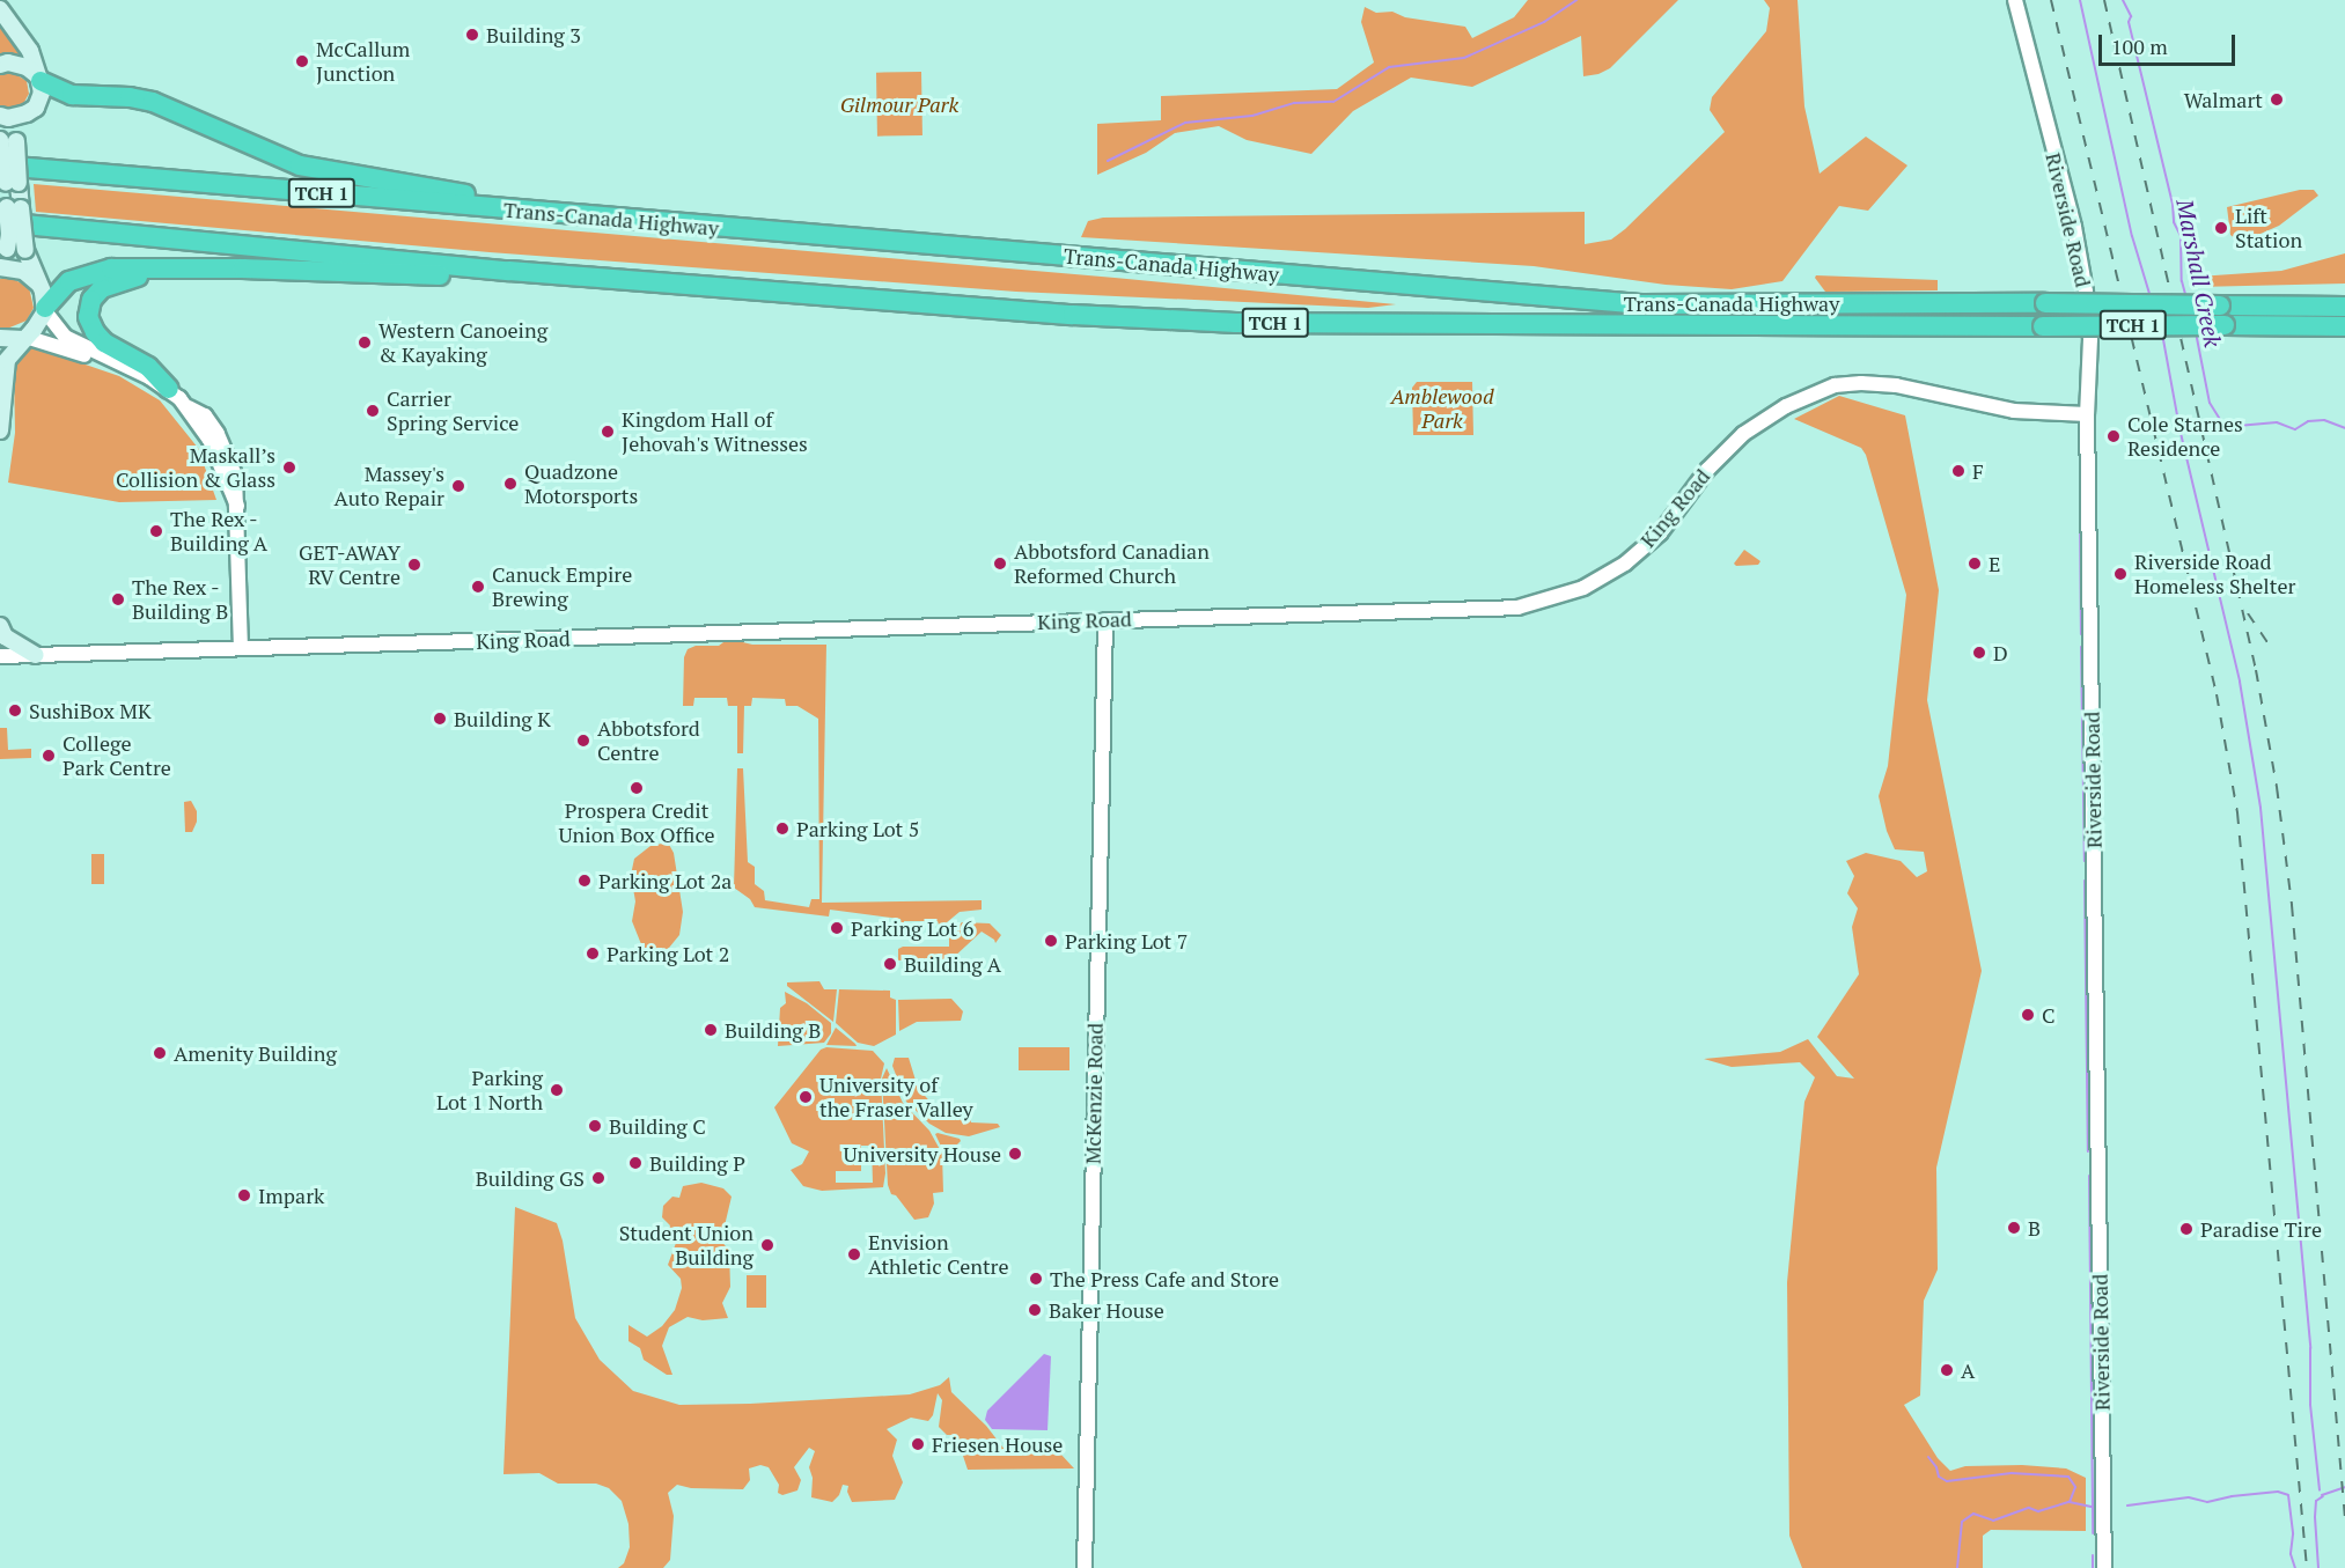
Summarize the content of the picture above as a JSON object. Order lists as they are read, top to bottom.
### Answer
{
  "streets": {
    "highway": ["TCH 1", "Trans-Canada Highway"],
    "street": ["Riverside Road", "King Road", "McKenzie Road"]
  },
  "crossings": [
    ["Riverside Road", "King Road"],
    ["King Road", "McKenzie Road"]
  ],
  "water": ["Marshall Creek"],
  "parks": ["Gilmour Park", "Amblewood Park"],
  "places": [
    "Building 3",
    "McCallum Junction",
    "Walmart",
    "Lift Station",
    "Western Canoeing & Kayaking",
    "Carrier Spring Service",
    "Kingdom Hall of Jehovah's Witnesses",
    "Cole Starnes Residence",
    "Maskall’s Collision & Glass",
    "F",
    "Quadzone Motorsports",
    "Massey's Auto Repair",
    "The Rex - Building A",
    "Abbotsford Canadian Reformed Church",
    "E",
    "GET-AWAY RV Centre",
    "Riverside Road Homeless Shelter",
    "Canuck Empire Brewing",
    "The Rex - Building B",
    "D",
    "SushiBox MK",
    "Building K",
    "Abbotsford Centre",
    "College Park Centre",
    "Prospera Credit Union Box Office",
    "Parking Lot 5",
    "Parking Lot 2a",
    "Parking Lot 6",
    "Parking Lot 7",
    "Parking Lot 2",
    "Building A",
    "C",
    "Building B",
    "Amenity Building",
    "Parking Lot 1 North",
    "University of the Fraser Valley",
    "Building C",
    "University House",
    "Building P",
    "Building GS",
    "Impark",
    "B",
    "Paradise Tire",
    "Student Union Building",
    "Envision Athletic Centre",
    "The Press Cafe and Store",
    "Baker House",
    "A",
    "Friesen House"
  ],
  "scale_bar": "100 m"
}
